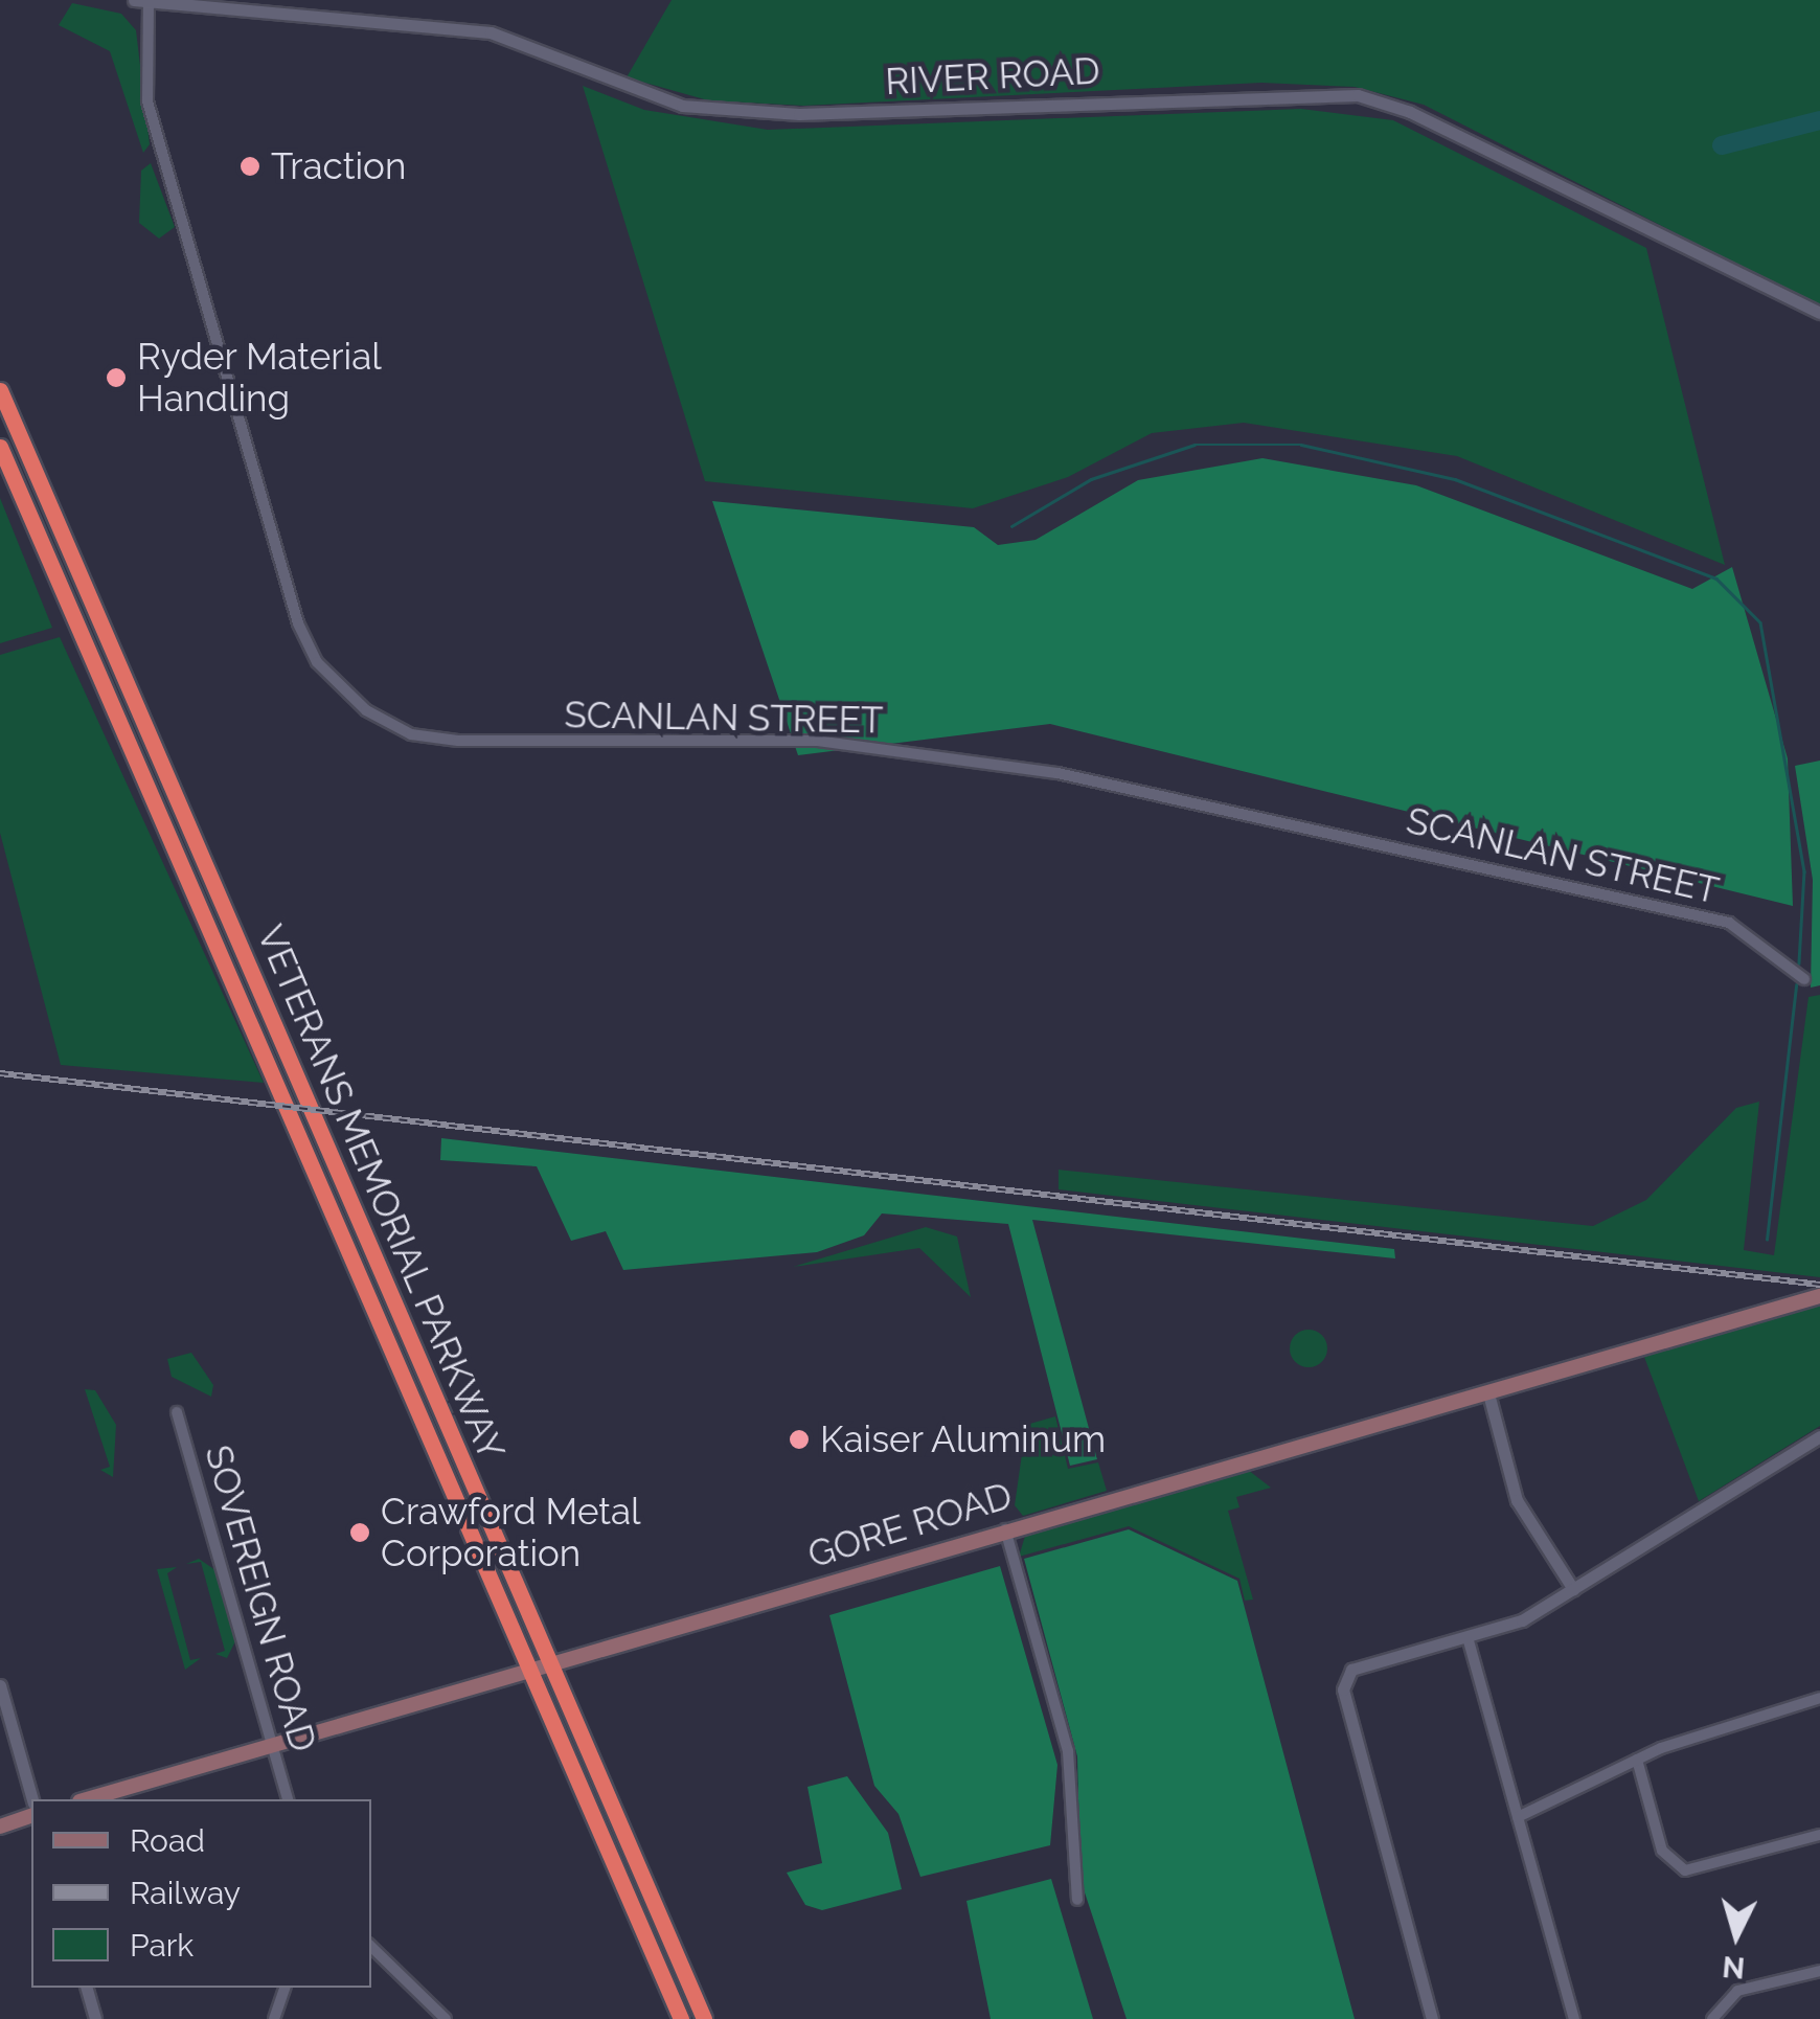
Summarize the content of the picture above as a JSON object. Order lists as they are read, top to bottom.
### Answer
{
  "streets": {
    "highway": ["VETERANS MEMORIAL PARKWAY"],
    "main road": ["GORE ROAD"],
    "street": ["RIVER ROAD", "SCANLAN STREET", "SOVEREIGN ROAD"]
  },
  "crossings": [
    ["RIVER ROAD", "SCANLAN STREET"],
    ["VETERANS MEMORIAL PARKWAY", "GORE ROAD"],
    ["GORE ROAD", "SOVEREIGN ROAD"]
  ],
  "places": [
    "Traction",
    "Ryder Material Handling",
    "Kaiser Aluminum",
    "Crawford Metal Corporation"
  ],
  "legend": ["Road", "Railway", "Park"],
  "north": "bottom"
}
